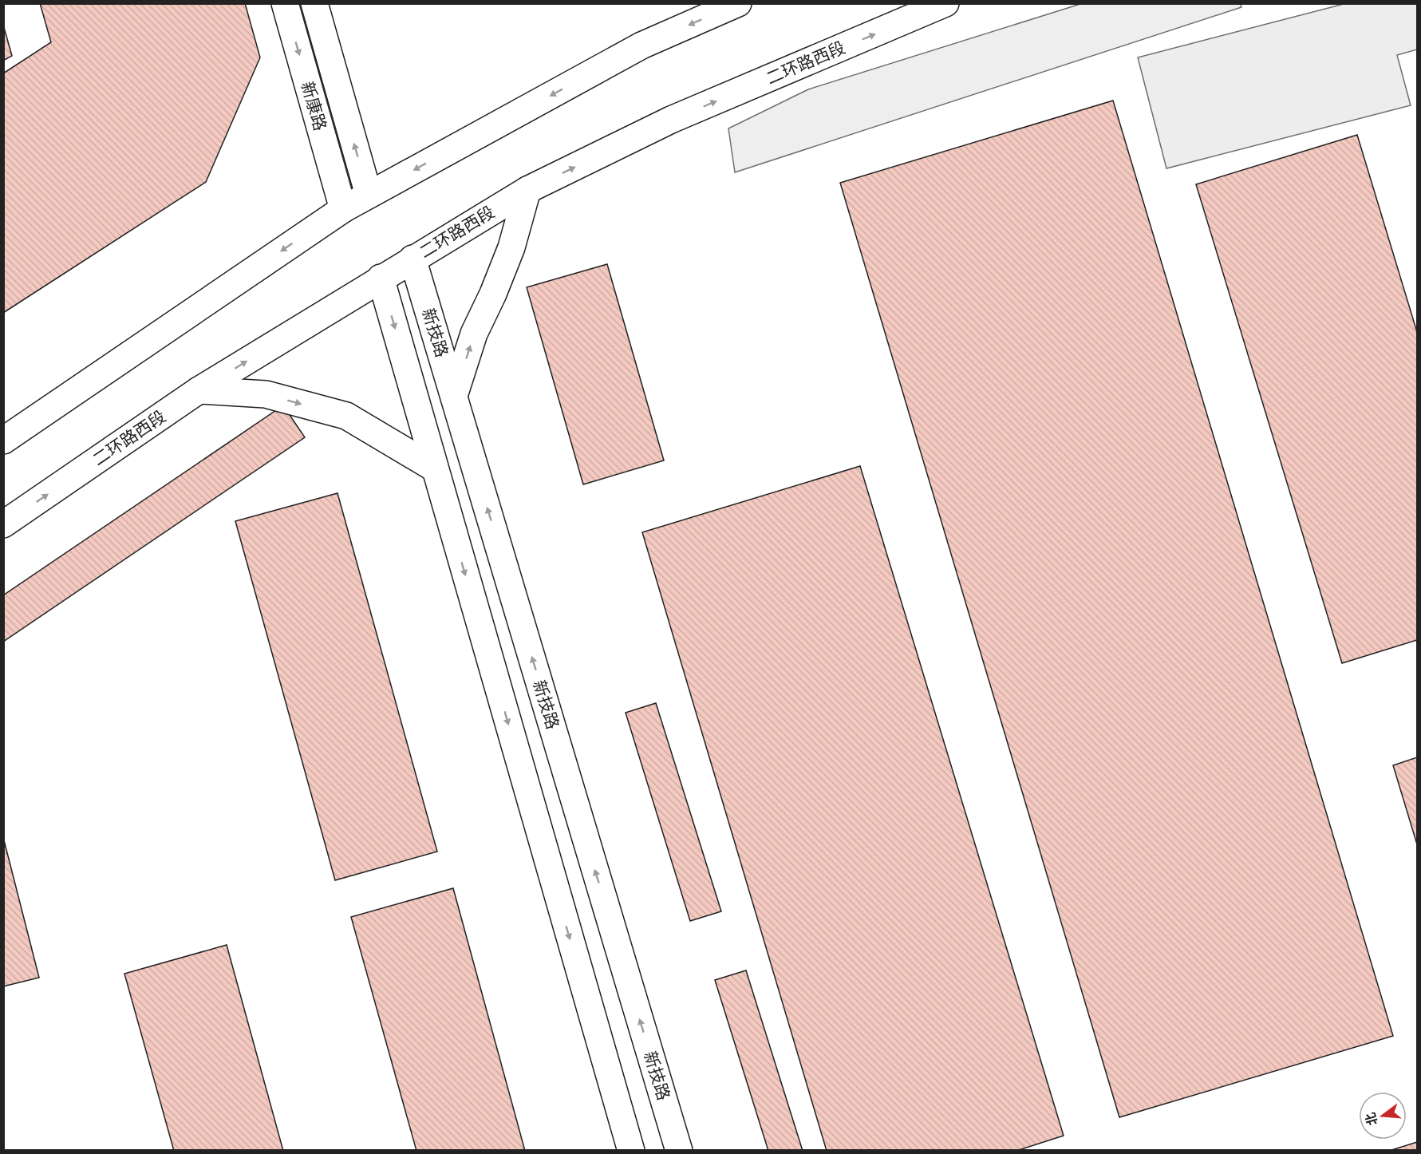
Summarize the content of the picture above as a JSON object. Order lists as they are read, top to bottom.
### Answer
{
  "streets": {
    "street": ["二环路西段", "新康路", "新技路"]
  },
  "crossings": [
    ["二环路西段", "新技路"]
  ],
  "north": "left"
}
